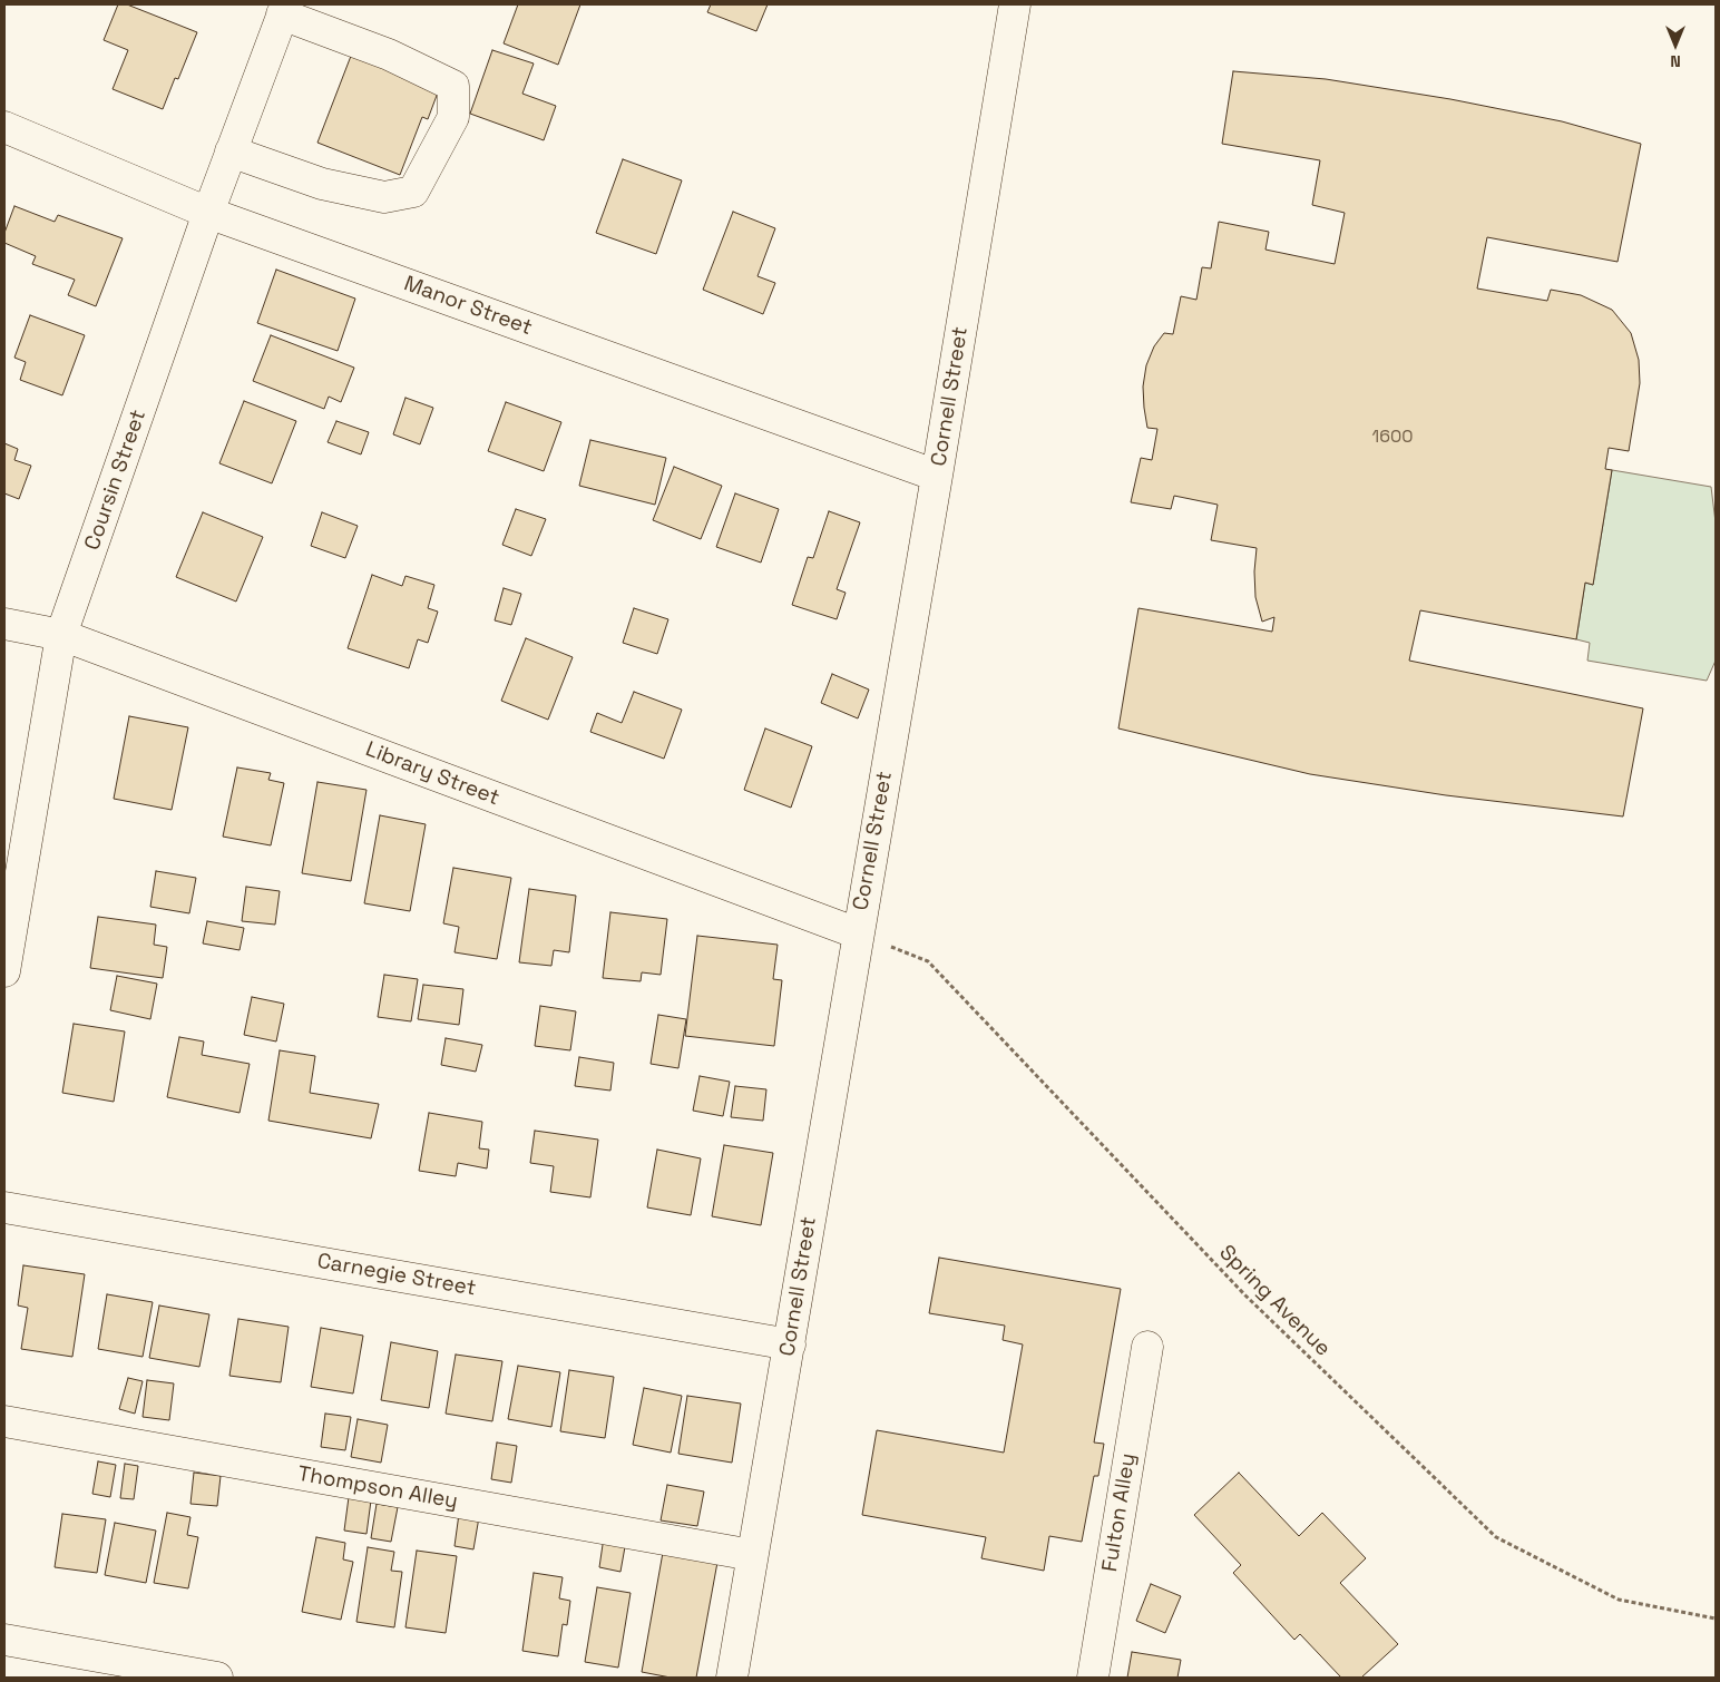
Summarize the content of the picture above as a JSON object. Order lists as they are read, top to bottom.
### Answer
{
  "streets": {
    "street": [
      "Manor Street",
      "Cornell Street",
      "Coursin Street",
      "Library Street",
      "Carnegie Street",
      "Thompson Alley",
      "Fulton Alley"
    ],
    "path": ["Spring Avenue"]
  },
  "crossings": [
    ["Manor Street", "Cornell Street"],
    ["Manor Street", "Coursin Street"],
    ["Cornell Street", "Library Street"],
    ["Cornell Street", "Carnegie Street"],
    ["Cornell Street", "Spring Avenue"],
    ["Cornell Street", "Thompson Alley"],
    ["Coursin Street", "Library Street"],
    ["Library Street", "Spring Avenue"]
  ],
  "house_numbers": ["1600"],
  "north": "bottom"
}
